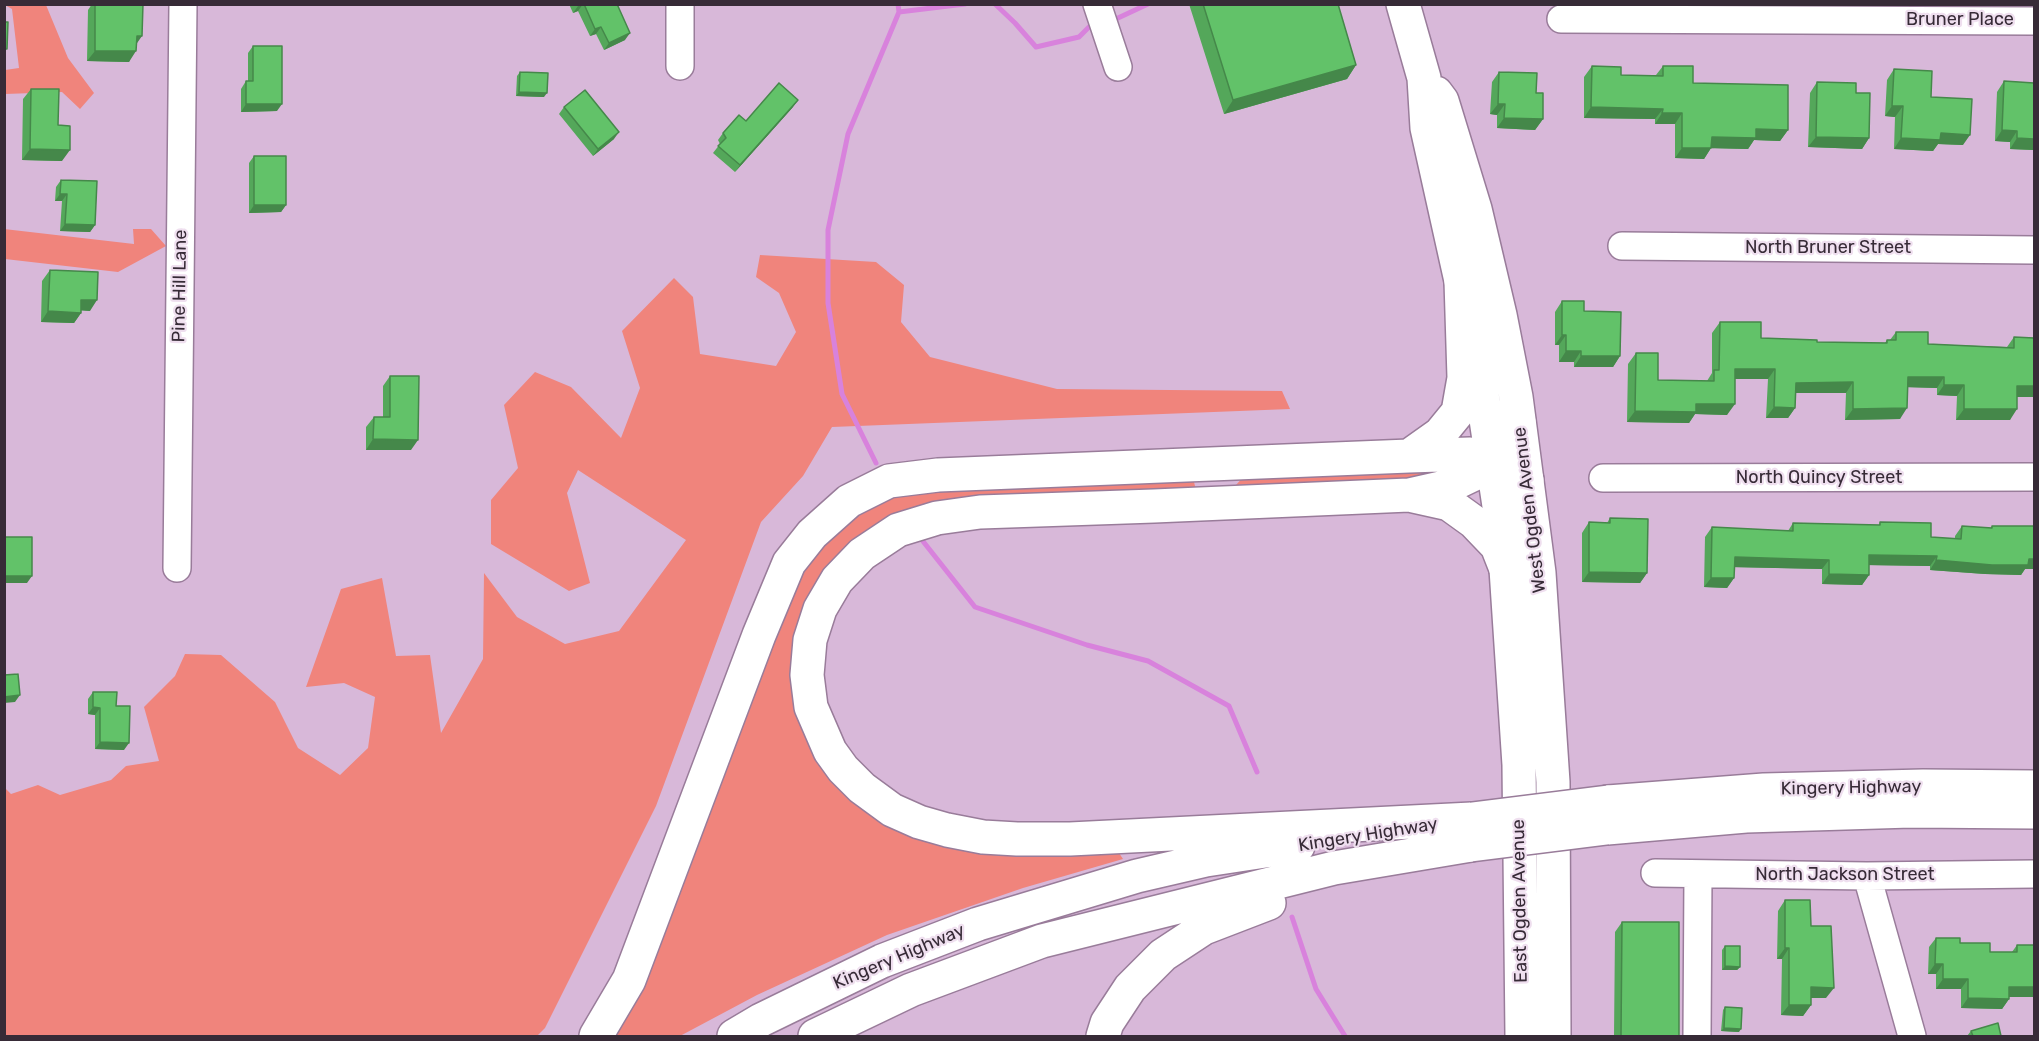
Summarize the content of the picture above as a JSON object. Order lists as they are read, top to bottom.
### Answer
{
  "streets": {
    "main road": ["West Ogden Avenue", "Kingery Highway", "East Ogden Avenue"],
    "street": [
      "Bruner Place",
      "North Bruner Street",
      "Pine Hill Lane",
      "North Quincy Street",
      "North Jackson Street"
    ]
  },
  "crossings": [
    ["West Ogden Avenue", "East Ogden Avenue"]
  ]
}
